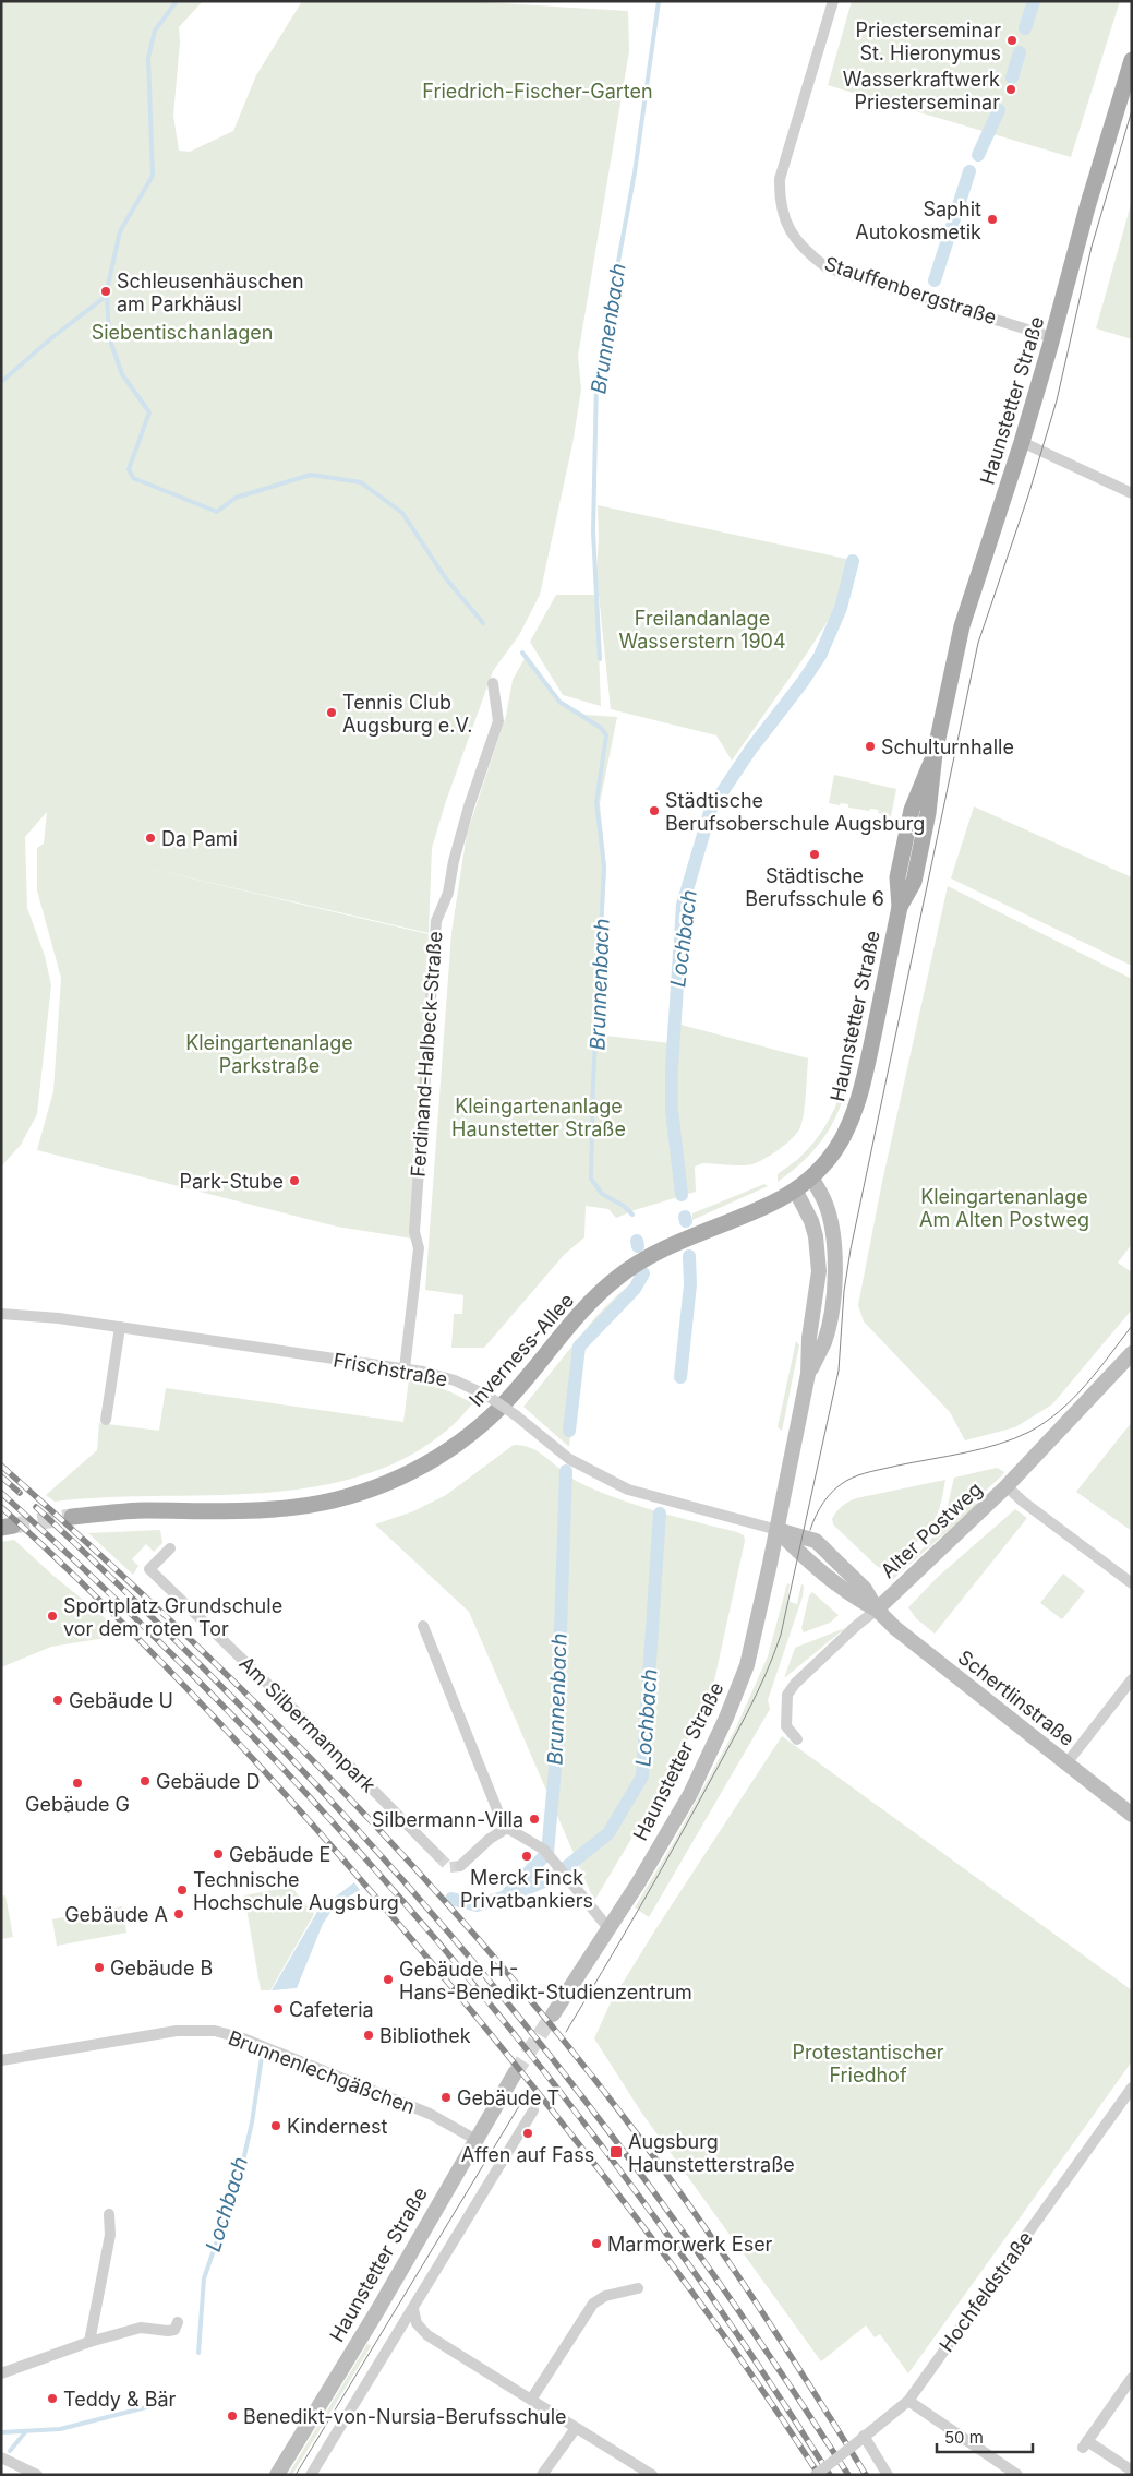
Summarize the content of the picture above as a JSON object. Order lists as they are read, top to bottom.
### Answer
{
  "streets": {
    "main road": [
      "Haunstetter Straße",
      "Inverness-Allee",
      "Alter Postweg",
      "Schertlinstraße"
    ],
    "street": [
      "Stauffenbergstraße",
      "Ferdinand-Halbeck-Straße",
      "Frischstraße",
      "Am Silbermannpark",
      "Brunnenlechgäßchen",
      "Hochfeldstraße"
    ]
  },
  "crossings": [
    ["Stauffenbergstraße", "Haunstetter Straße"],
    ["Haunstetter Straße", "Inverness-Allee"],
    ["Haunstetter Straße", "Frischstraße"],
    ["Haunstetter Straße", "Schertlinstraße"],
    ["Haunstetter Straße", "Brunnenlechgäßchen"],
    ["Ferdinand-Halbeck-Straße", "Frischstraße"],
    ["Frischstraße", "Schertlinstraße"],
    ["Alter Postweg", "Schertlinstraße"]
  ],
  "water": ["Brunnenbach", "Lochbach"],
  "parks": [
    "Friedrich-Fischer-Garten",
    "Siebentischanlagen",
    "Freilandanlage Wasserstern 1904",
    "Kleingartenanlage Parkstraße",
    "Kleingartenanlage Haunstetter Straße",
    "Kleingartenanlage Am Alten Postweg",
    "Protestantischer Friedhof"
  ],
  "places": {
    "other": [
      "Priesterseminar St. Hieronymus",
      "Wasserkraftwerk Priesterseminar",
      "Saphit Autokosmetik",
      "Schleusenhäuschen am Parkhäusl",
      "Tennis Club Augsburg e.V.",
      "Schulturnhalle",
      "Städtische Berufsoberschule Augsburg",
      "Da Pami",
      "Städtische Berufsschule 6",
      "Park-Stube",
      "Sportplatz Grundschule vor dem roten Tor",
      "Gebäude U",
      "Gebäude D",
      "Gebäude G",
      "Silbermann-Villa",
      "Gebäude E",
      "Merck Finck Privatbankiers",
      "Technische Hochschule Augsburg",
      "Gebäude A",
      "Gebäude B",
      "Gebäude H - Hans-Benedikt-Studienzentrum",
      "Cafeteria",
      "Bibliothek",
      "Gebäude T",
      "Kindernest",
      "Affen auf Fass",
      "Marmorwerk Eser",
      "Teddy & Bär",
      "Benedikt-von-Nursia-Berufsschule"
    ],
    "transit": ["Augsburg Haunstetterstraße"]
  },
  "scale_bar": "50 m"
}
